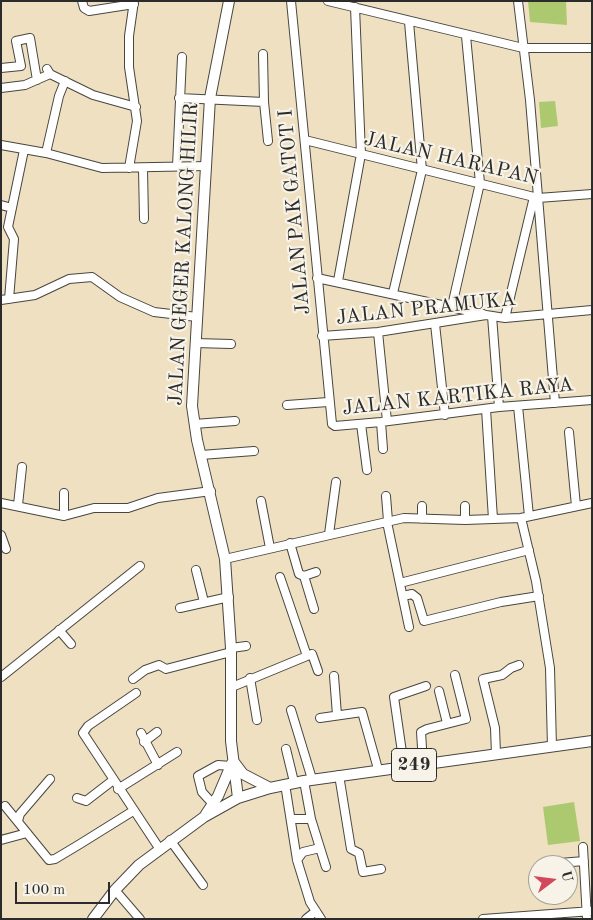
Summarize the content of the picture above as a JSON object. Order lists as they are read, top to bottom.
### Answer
{
  "streets": {
    "main road": ["JALAN GEGER KALONG HILIR", "249"],
    "street": [
      "JALAN HARAPAN",
      "JALAN PAK GATOT I",
      "JALAN PRAMUKA",
      "JALAN KARTIKA RAYA"
    ]
  },
  "crossings": [
    ["JALAN HARAPAN", "JALAN PAK GATOT I"],
    ["JALAN PAK GATOT I", "JALAN PRAMUKA"],
    ["JALAN PAK GATOT I", "JALAN KARTIKA RAYA"],
    ["JALAN GEGER KALONG HILIR", "249"]
  ],
  "scale_bar": "100 m",
  "north": "right"
}
